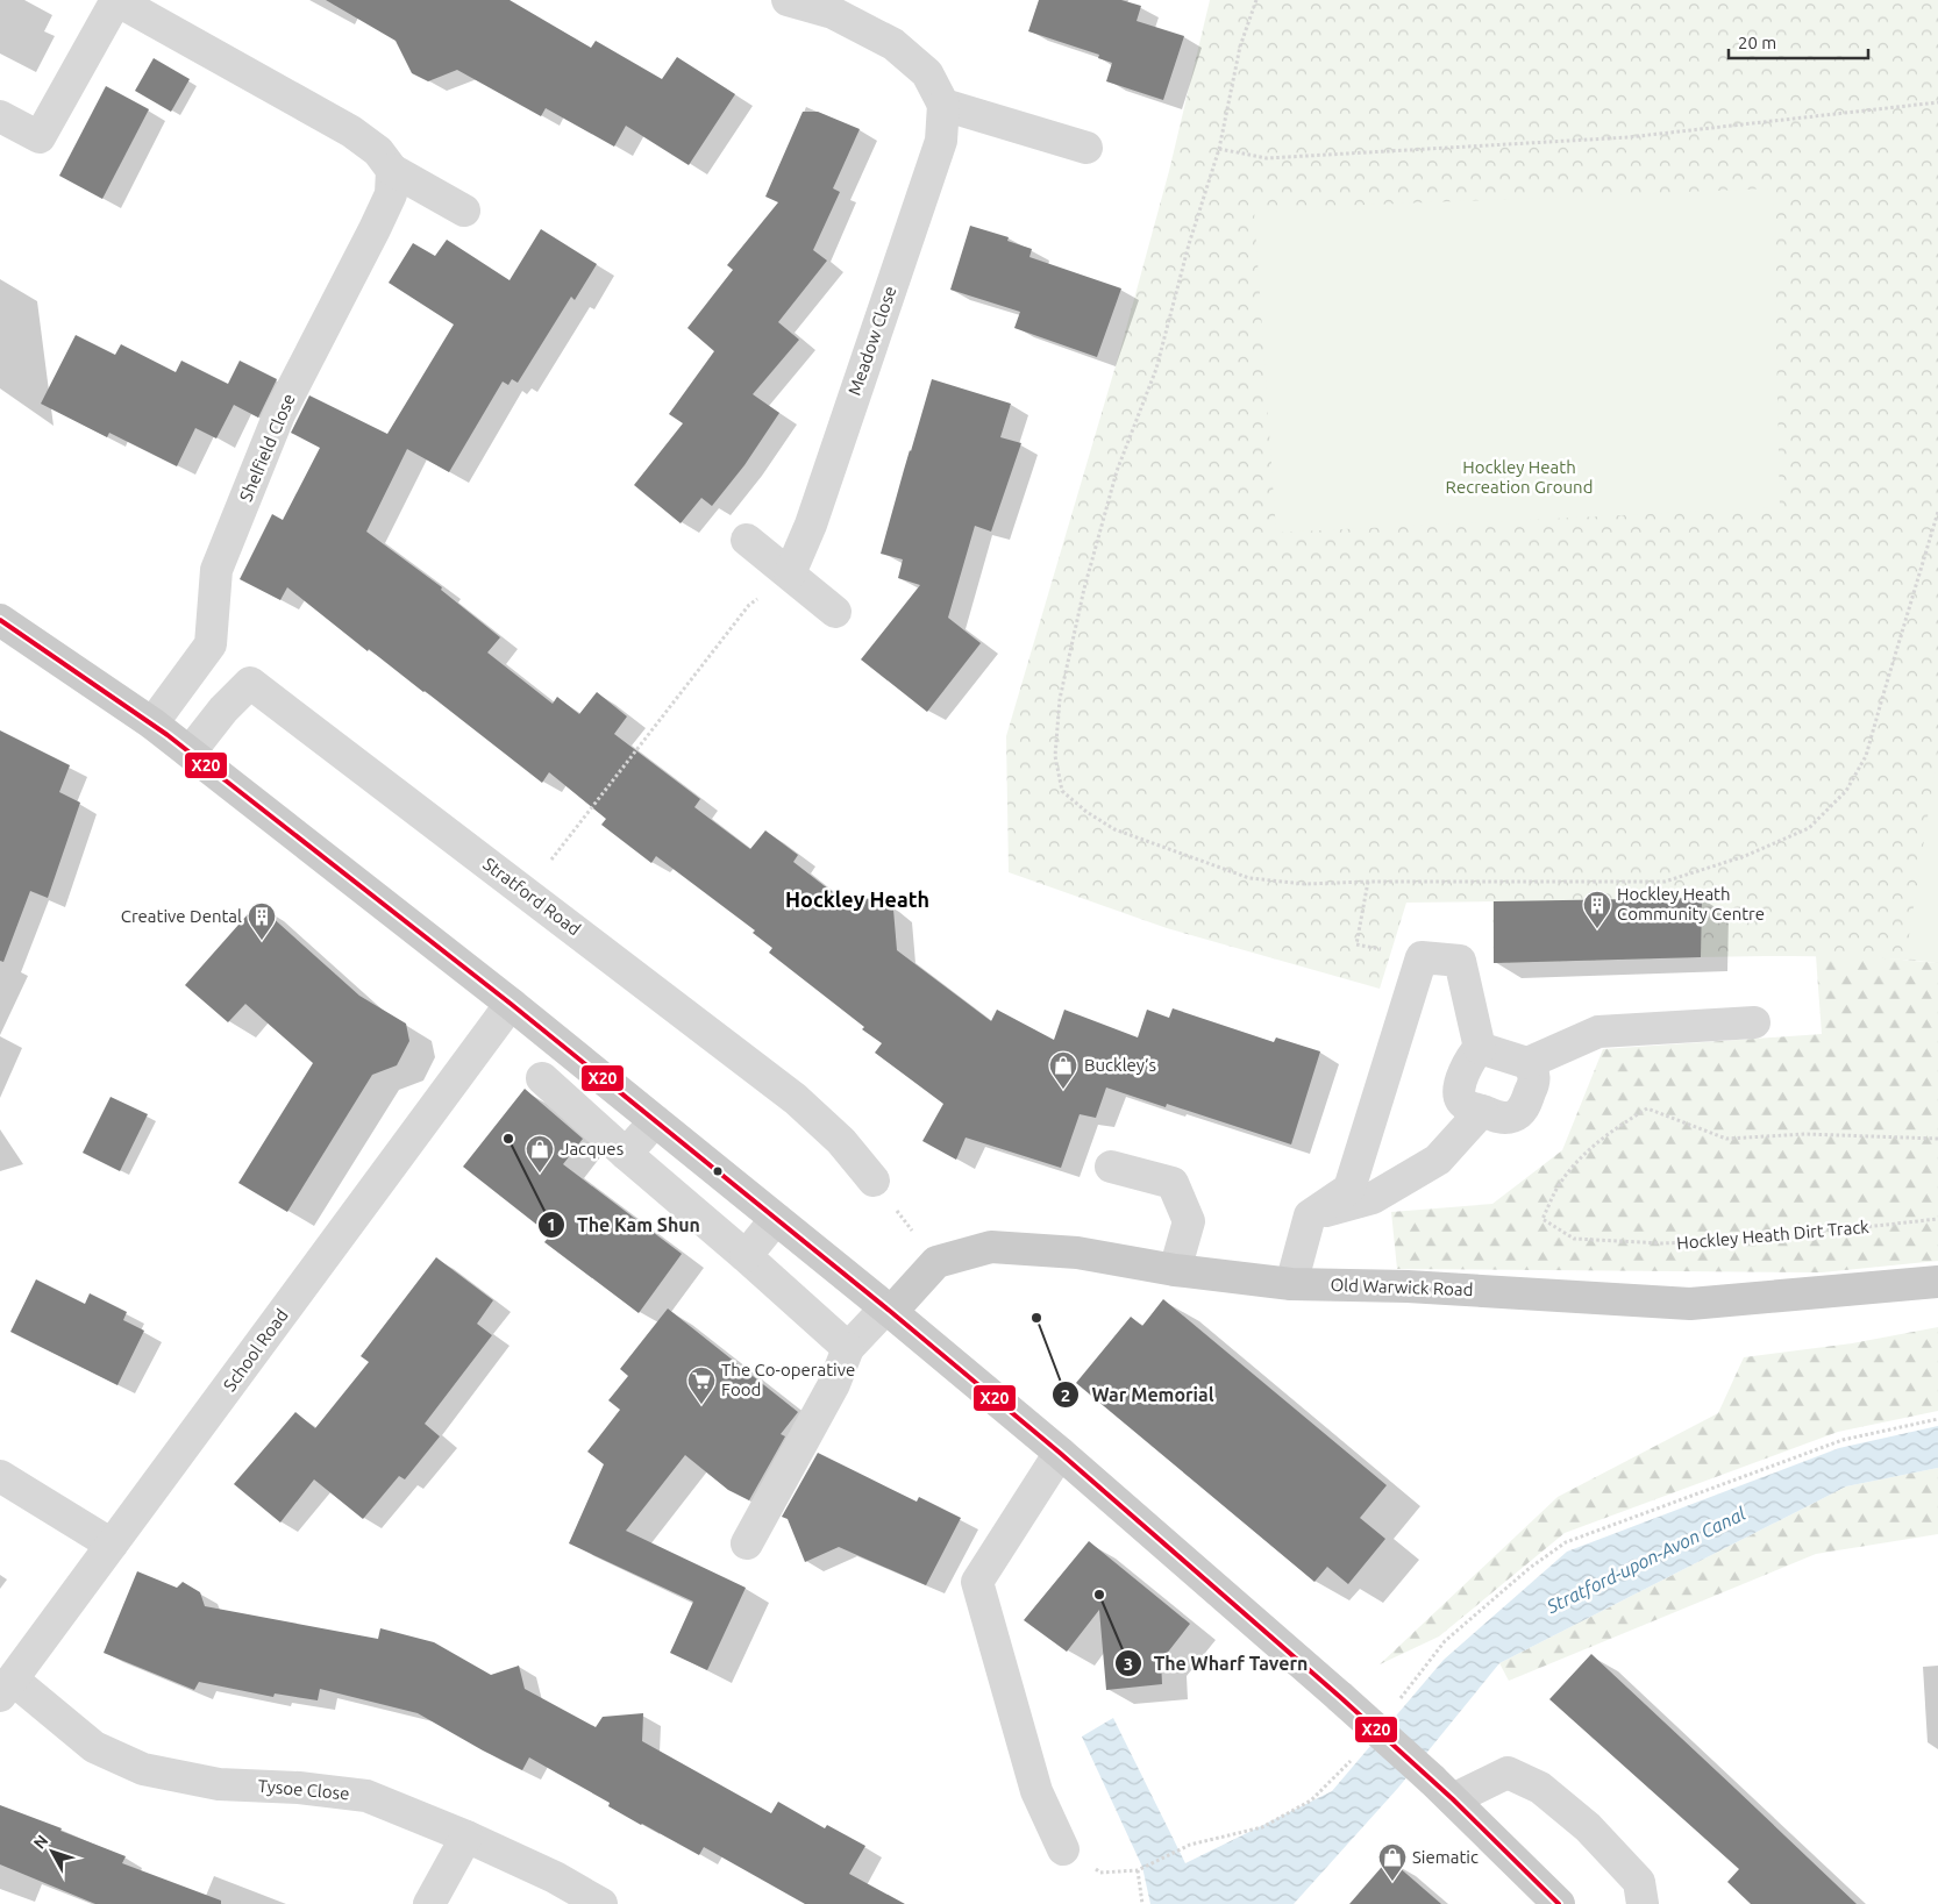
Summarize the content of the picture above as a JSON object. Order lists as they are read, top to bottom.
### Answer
{
  "streets": {
    "main road": ["Old Warwick Road"],
    "street": [
      "Meadow Close",
      "Shelfield Close",
      "Stratford Road",
      "School Road",
      "Tysoe Close"
    ],
    "path": ["Hockley Heath Dirt Track"]
  },
  "crossings": [
    ["School Road", "Tysoe Close"]
  ],
  "districts": ["Hockley Heath"],
  "water": ["Stratford-upon-Avon Canal"],
  "parks": ["Hockley Heath Recreation Ground"],
  "places": {
    "building": ["Hockley Heath Community Centre", "Creative Dental"],
    "shop": ["Buckley’s", "Jacques", "Siematic"],
    "other": ["The Kam Shun", "War Memorial", "The Wharf Tavern"],
    "supermarket": ["The Co-operative Food"]
  },
  "lines": ["transit line X20"],
  "scale_bar": "20 m",
  "north": "top left"
}
